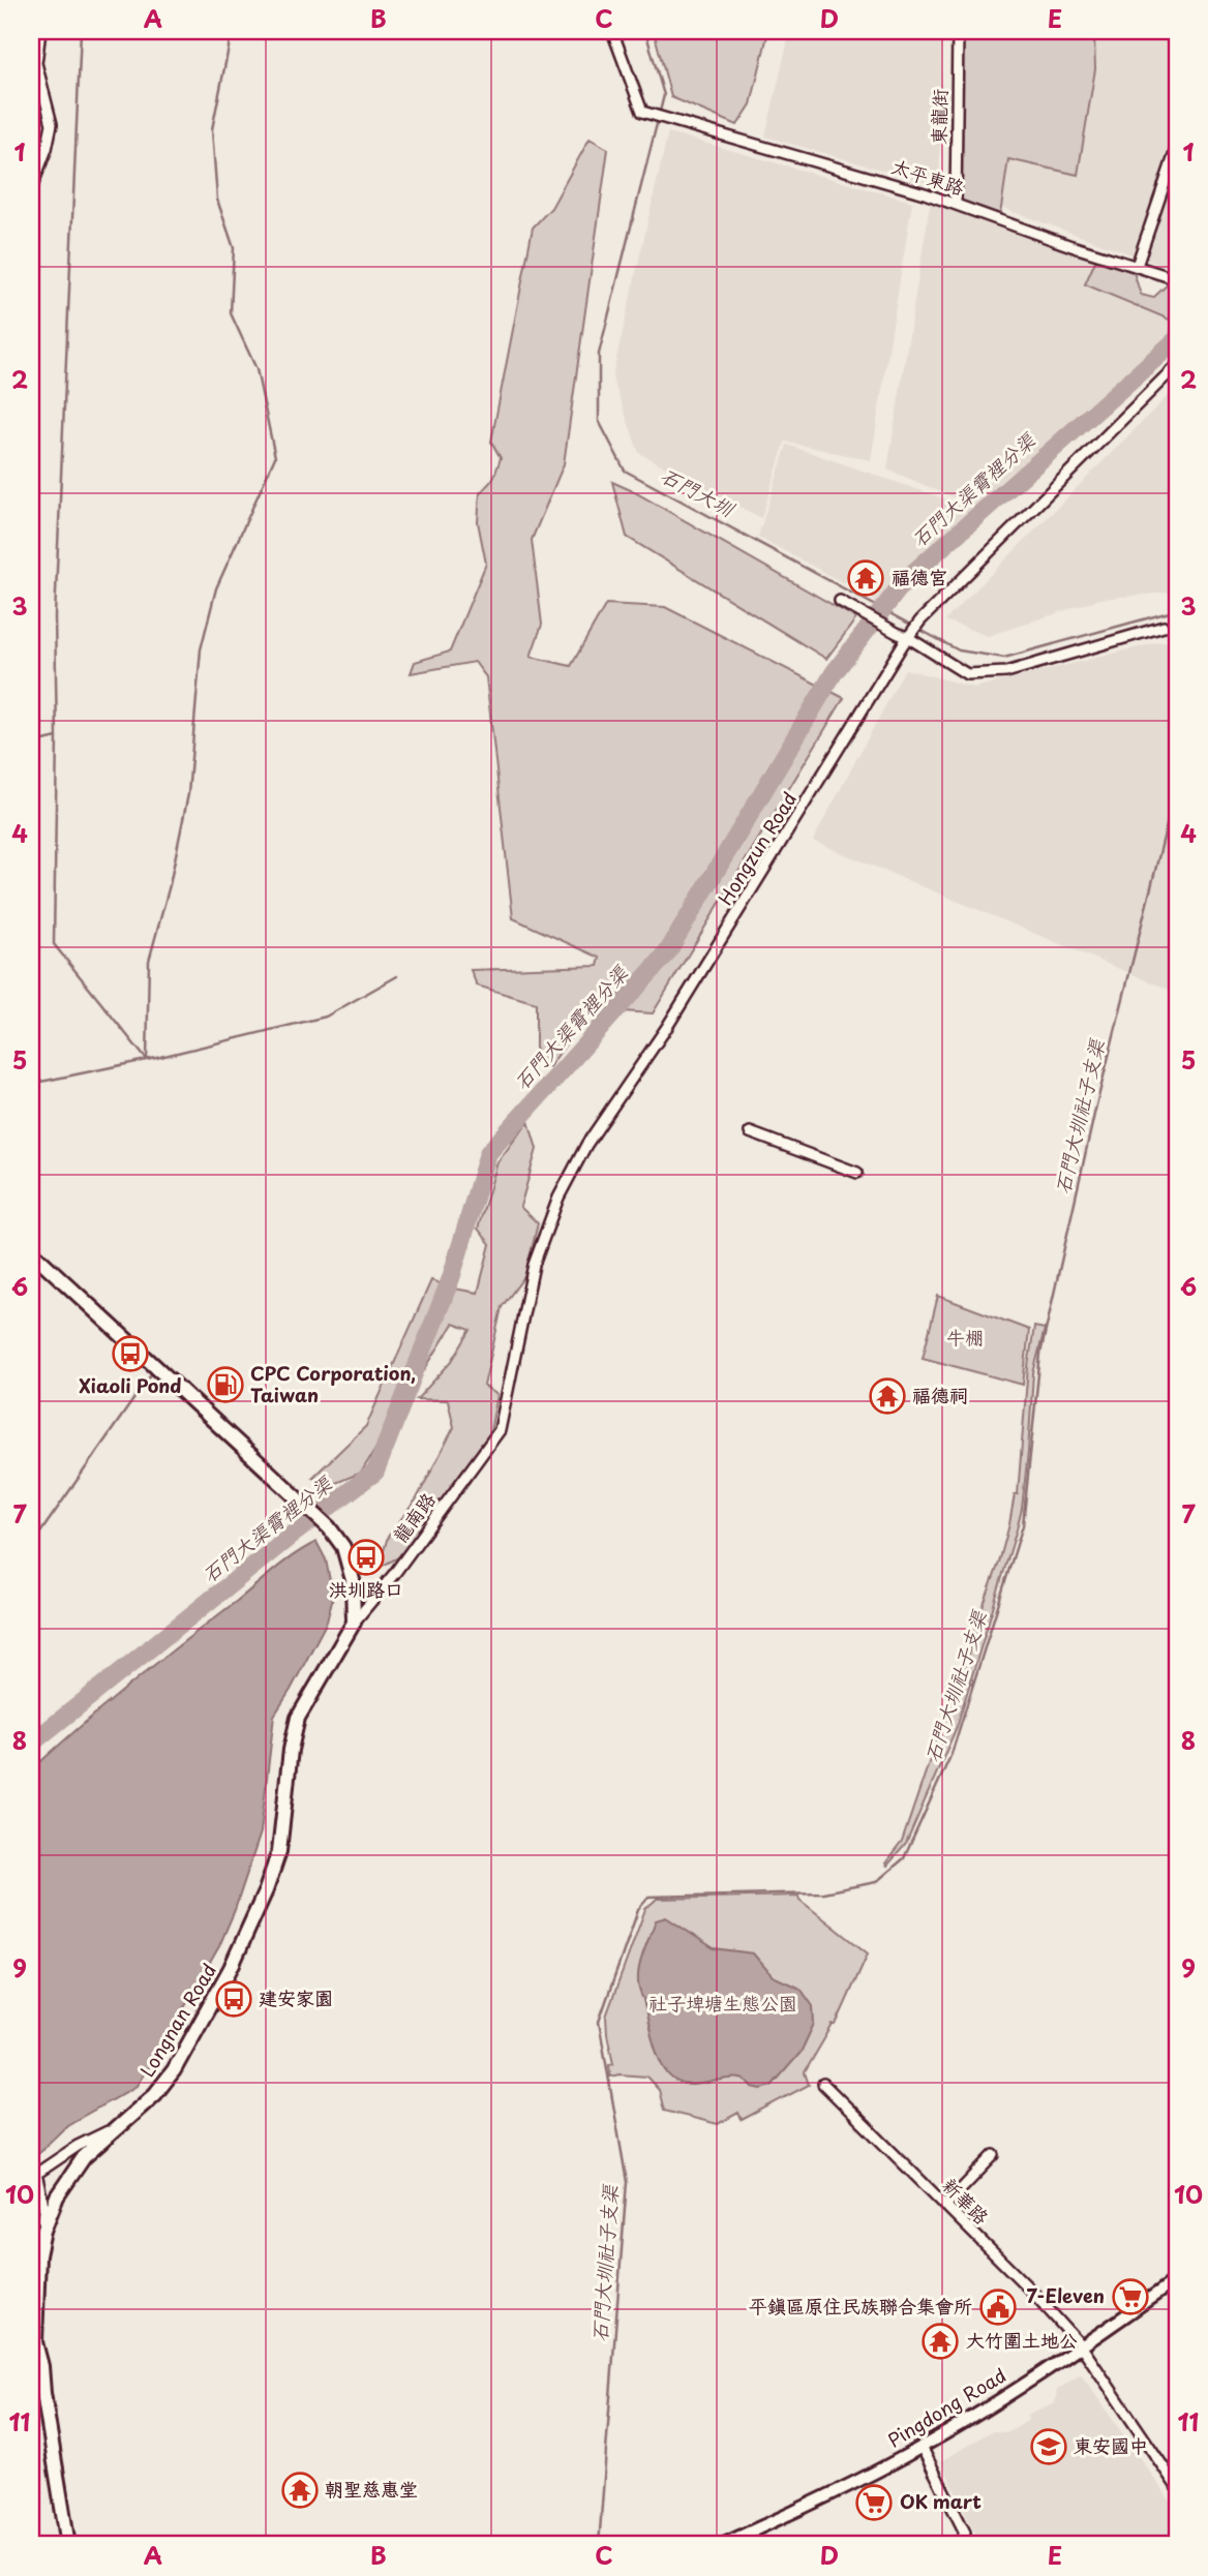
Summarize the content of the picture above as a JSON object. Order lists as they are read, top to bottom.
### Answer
{
  "streets": {
    "main road": ["Longnan Road"],
    "street": [
      "東龍街",
      "太平東路",
      "Hongzun Road",
      "龍南路",
      "新華路",
      "Pingdong Road"
    ]
  },
  "crossings": [
    ["東龍街", "太平東路"],
    ["Hongzun Road", "龍南路"],
    ["龍南路", "Longnan Road"],
    ["新華路", "Pingdong Road"]
  ],
  "water": ["石門大渠霄裡分渠", "石門大圳", "石門大圳社子支渠"],
  "parks": ["牛棚", "社子埤塘生態公園"],
  "places": {
    "temple": [
      "福德宮",
      "福德祠",
      "大竹圍土地公",
      "朝聖慈惠堂"
    ],
    "bus stop": ["Xiaoli Pond", "洪圳路口", "建安家園"],
    "fuel station": ["CPC Corporation, Taiwan"],
    "supermarket": ["7-Eleven", "OK mart"],
    "public building": ["平鎮區原住民族聯合集會所"],
    "school or university": ["東安國中"]
  },
  "grid": {
    "columns": [
      "A",
      "B",
      "C",
      "D",
      "E"
    ],
    "rows": [
      "1",
      "2",
      "3",
      "4",
      "5",
      "6",
      "7",
      "8",
      "9",
      "10",
      "11"
    ]
  }
}
